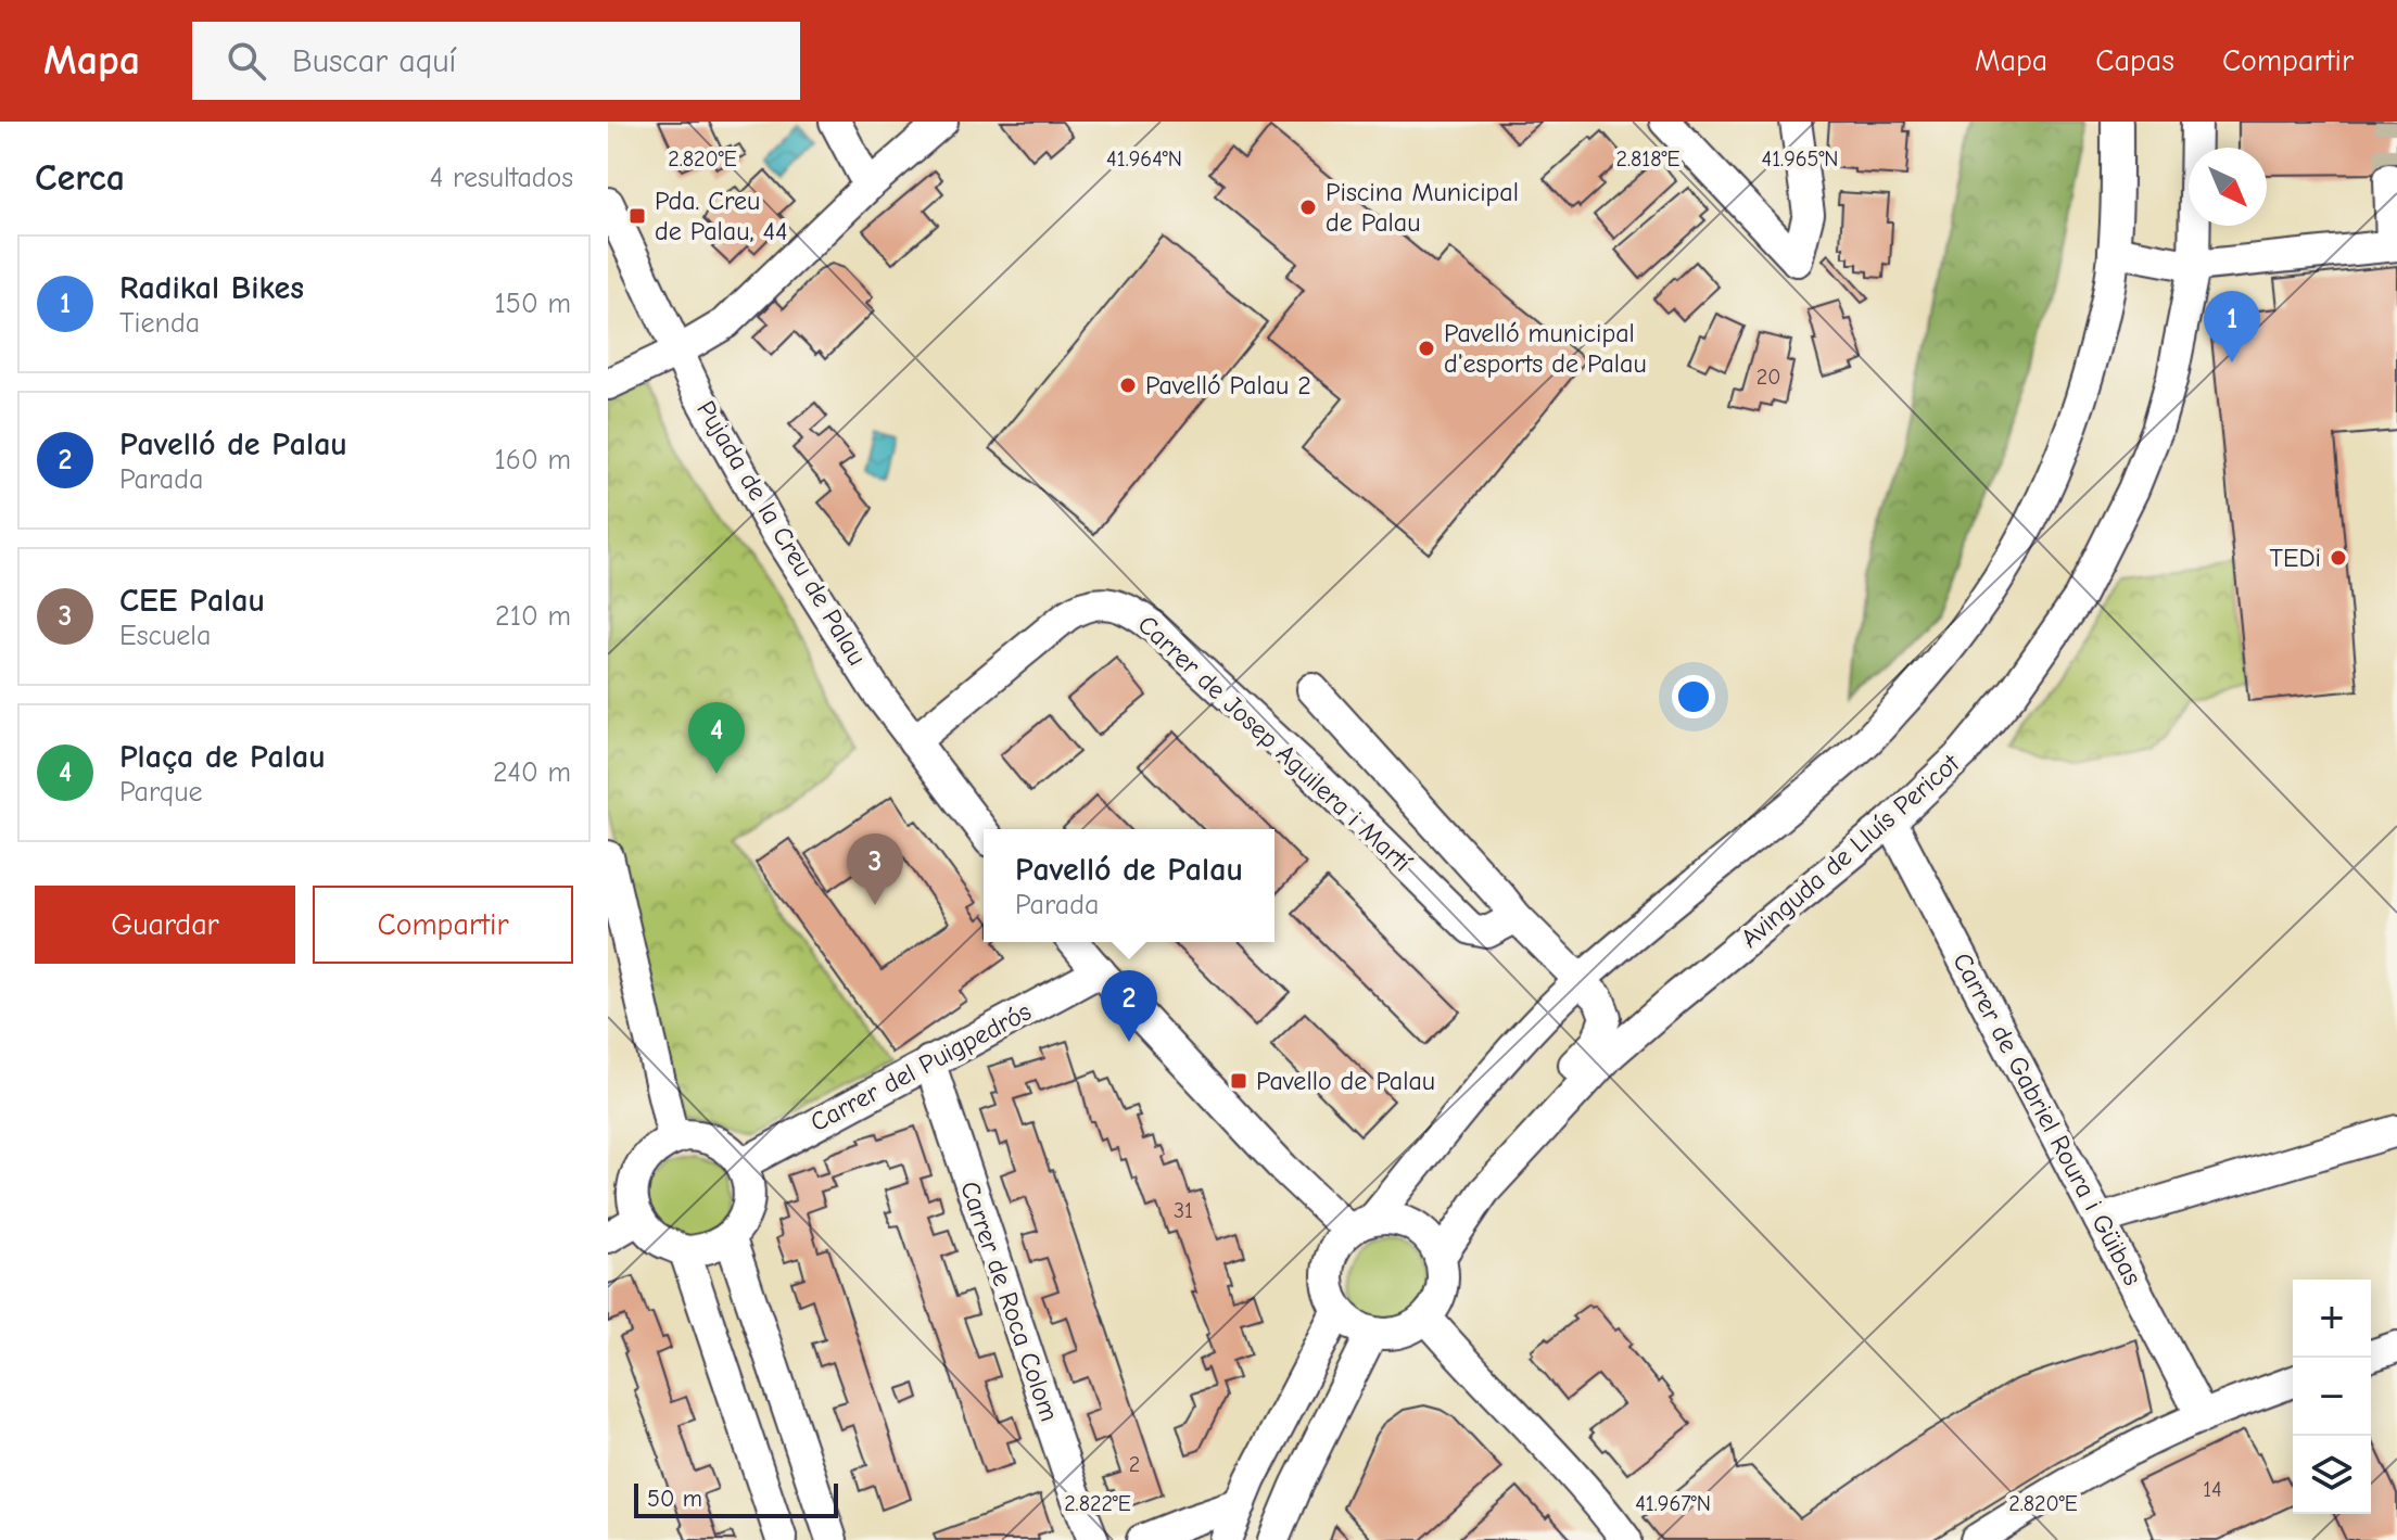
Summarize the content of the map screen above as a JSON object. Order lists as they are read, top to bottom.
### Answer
{
  "streets": {
    "street": [
      "Pujada de la Creu de Palau",
      "Carrer de Josep Aguilera i Martí",
      "Avinguda de Lluís Pericot",
      "Carrer del Puigpedrós",
      "Carrer de Gabriel Roura i Güibas",
      "Carrer de Roca Colom"
    ]
  },
  "crossings": [
    ["Pujada de la Creu de Palau", "Carrer de Josep Aguilera i Martí"],
    ["Avinguda de Lluís Pericot", "Carrer de Gabriel Roura i Güibas"],
    ["Carrer del Puigpedrós", "Carrer de Roca Colom"]
  ],
  "places": {
    "other": [
      "Piscina Municipal de Palau",
      "Pavelló municipal d'esports de Palau",
      "Pavelló Palau 2",
      "TEDi"
    ],
    "transit": ["Pda. Creu de Palau, 44", "Pavello de Palau"]
  },
  "house_numbers": [
    "20",
    "31",
    "2",
    "14"
  ],
  "scale_bar": "50 m",
  "north": "bottom right",
  "page": {
    "header": "Mapa",
    "search": "Buscar aquí",
    "nav": ["Mapa", "Capas", "Compartir"],
    "heading": ["Cerca", "4 resultados"],
    "list": [
      {
        "mark": "1",
        "name": "Radikal Bikes",
        "note": "Tienda",
        "value": "150 m"
      },
      {
        "mark": "2",
        "name": "Pavelló de Palau",
        "note": "Parada",
        "value": "160 m"
      },
      {
        "mark": "3",
        "name": "CEE Palau",
        "note": "Escuela",
        "value": "210 m"
      },
      {
        "mark": "4",
        "name": "Plaça de Palau",
        "note": "Parque",
        "value": "240 m"
      }
    ],
    "pins": [
      "1",
      "4",
      "3",
      "2"
    ],
    "popup": ["Pavelló de Palau", "Parada"],
    "buttons": ["Guardar", "Compartir"],
    "map_buttons": ["+", "−"],
    "scale": "50 m"
  },
  "coordinates": [
    "41.964°N",
    "41.965°N",
    "2.820°E",
    "2.818°E",
    "2.822°E",
    "41.967°N"
  ]
}
